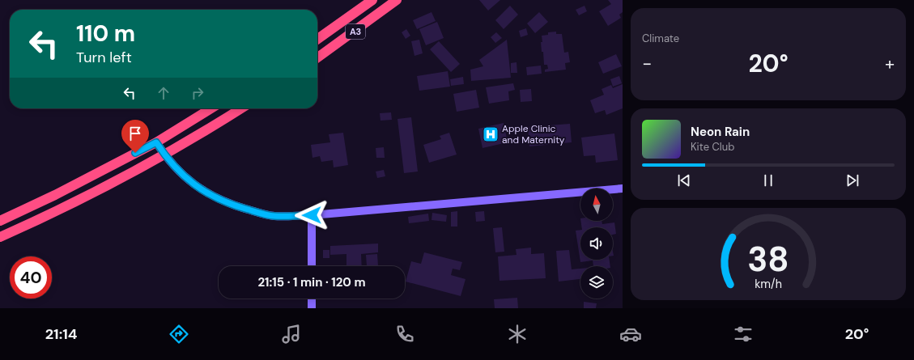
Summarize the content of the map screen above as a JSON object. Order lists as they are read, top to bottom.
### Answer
{
  "streets": {
    "highway": ["A3"]
  },
  "places": {
    "hospital": ["Apple Clinic and Maternity"]
  },
  "north": "top",
  "page": {
    "tile": "Climate",
    "turn": ["110 m", "Turn left"],
    "heat": ["−", "20°", "+"],
    "song": ["Neon Rain", "Kite Club"],
    "limit": "40",
    "trip": "21:15 · 1 min · 120 m",
    "tabs": ["21:14", "20°"],
    "gauge": ["38", "km/h"]
  }
}
